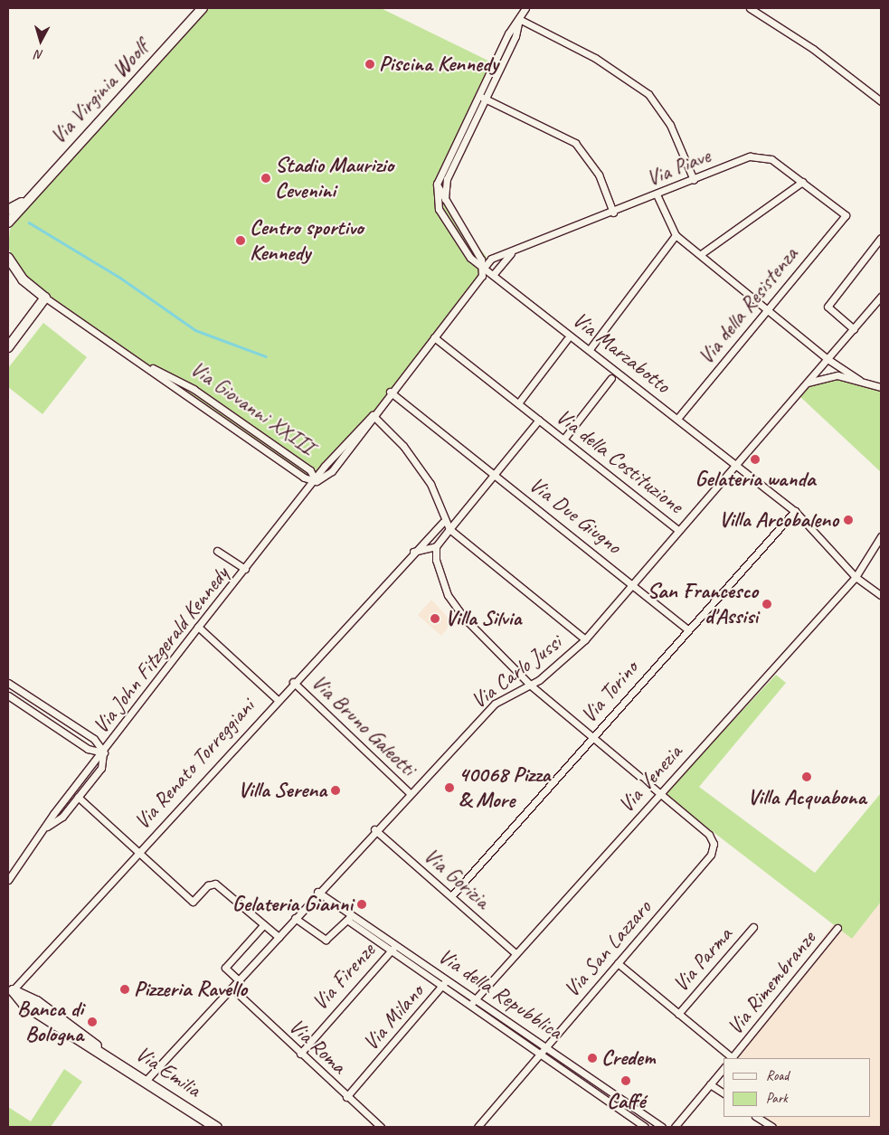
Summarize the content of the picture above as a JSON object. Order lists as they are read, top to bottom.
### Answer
{
  "streets": {
    "main road": ["Via Emilia"],
    "street": [
      "Via Virginia Woolf",
      "Via Piave",
      "Via della Resistenza",
      "Via Marzabotto",
      "Via Giovanni XXIII",
      "Via della Costituzione",
      "Via Due Giugno",
      "Via John Fitzgerald Kennedy",
      "Via Carlo Jussi",
      "Via Torino",
      "Via Bruno Galeotti",
      "Via Renato Torreggiani",
      "Via Venezia",
      "Via Gorizia",
      "Via San Lazzaro",
      "Via Parma",
      "Via Firenze",
      "Via Rimembranze",
      "Via della Repubblica",
      "Via Milano",
      "Via Roma"
    ]
  },
  "crossings": [
    ["Via Piave", "Via della Resistenza"],
    ["Via Piave", "Via Marzabotto"],
    ["Via Piave", "Via John Fitzgerald Kennedy"],
    ["Via della Resistenza", "Via Marzabotto"],
    ["Via Marzabotto", "Via John Fitzgerald Kennedy"],
    ["Via Marzabotto", "Via Carlo Jussi"],
    ["Via Marzabotto", "Via Torino"],
    ["Via Marzabotto", "Via Venezia"],
    ["Via Giovanni XXIII", "Via John Fitzgerald Kennedy"],
    ["Via della Costituzione", "Via John Fitzgerald Kennedy"],
    ["Via della Costituzione", "Via Carlo Jussi"],
    ["Via Due Giugno", "Via John Fitzgerald Kennedy"],
    ["Via Due Giugno", "Via Carlo Jussi"],
    ["Via Due Giugno", "Via Torino"],
    ["Via John Fitzgerald Kennedy", "Via Renato Torreggiani"],
    ["Via Carlo Jussi", "Via Bruno Galeotti"],
    ["Via Carlo Jussi", "Via Renato Torreggiani"],
    ["Via Carlo Jussi", "Via Gorizia"],
    ["Via Carlo Jussi", "Via della Repubblica"],
    ["Via Carlo Jussi", "Via Roma"],
    ["Via Carlo Jussi", "Via Emilia"],
    ["Via Torino", "Via Gorizia"],
    ["Via Bruno Galeotti", "Via Renato Torreggiani"],
    ["Via Renato Torreggiani", "Via Emilia"],
    ["Via Venezia", "Via Gorizia"],
    ["Via Venezia", "Via San Lazzaro"],
    ["Via Venezia", "Via della Repubblica"],
    ["Via San Lazzaro", "Via Parma"],
    ["Via San Lazzaro", "Via della Repubblica"],
    ["Via Parma", "Via Rimembranze"],
    ["Via Firenze", "Via della Repubblica"],
    ["Via Firenze", "Via Roma"],
    ["Via della Repubblica", "Via Milano"],
    ["Via Milano", "Via Roma"]
  ],
  "places": [
    "Piscina Kennedy",
    "Stadio Maurizio Cevenini",
    "Centro sportivo Kennedy",
    "Gelateria wanda",
    "Villa Arcobaleno",
    "San Francesco d'Assisi",
    "Villa Silvia",
    "Villa Acquabona",
    "40068 Pizza & More",
    "Villa Serena",
    "Gelateria Gianni",
    "Pizzeria Ravello",
    "Banca di Bologna",
    "Credem",
    "Caffé"
  ],
  "legend": ["Road", "Park"],
  "north": "bottom"
}
